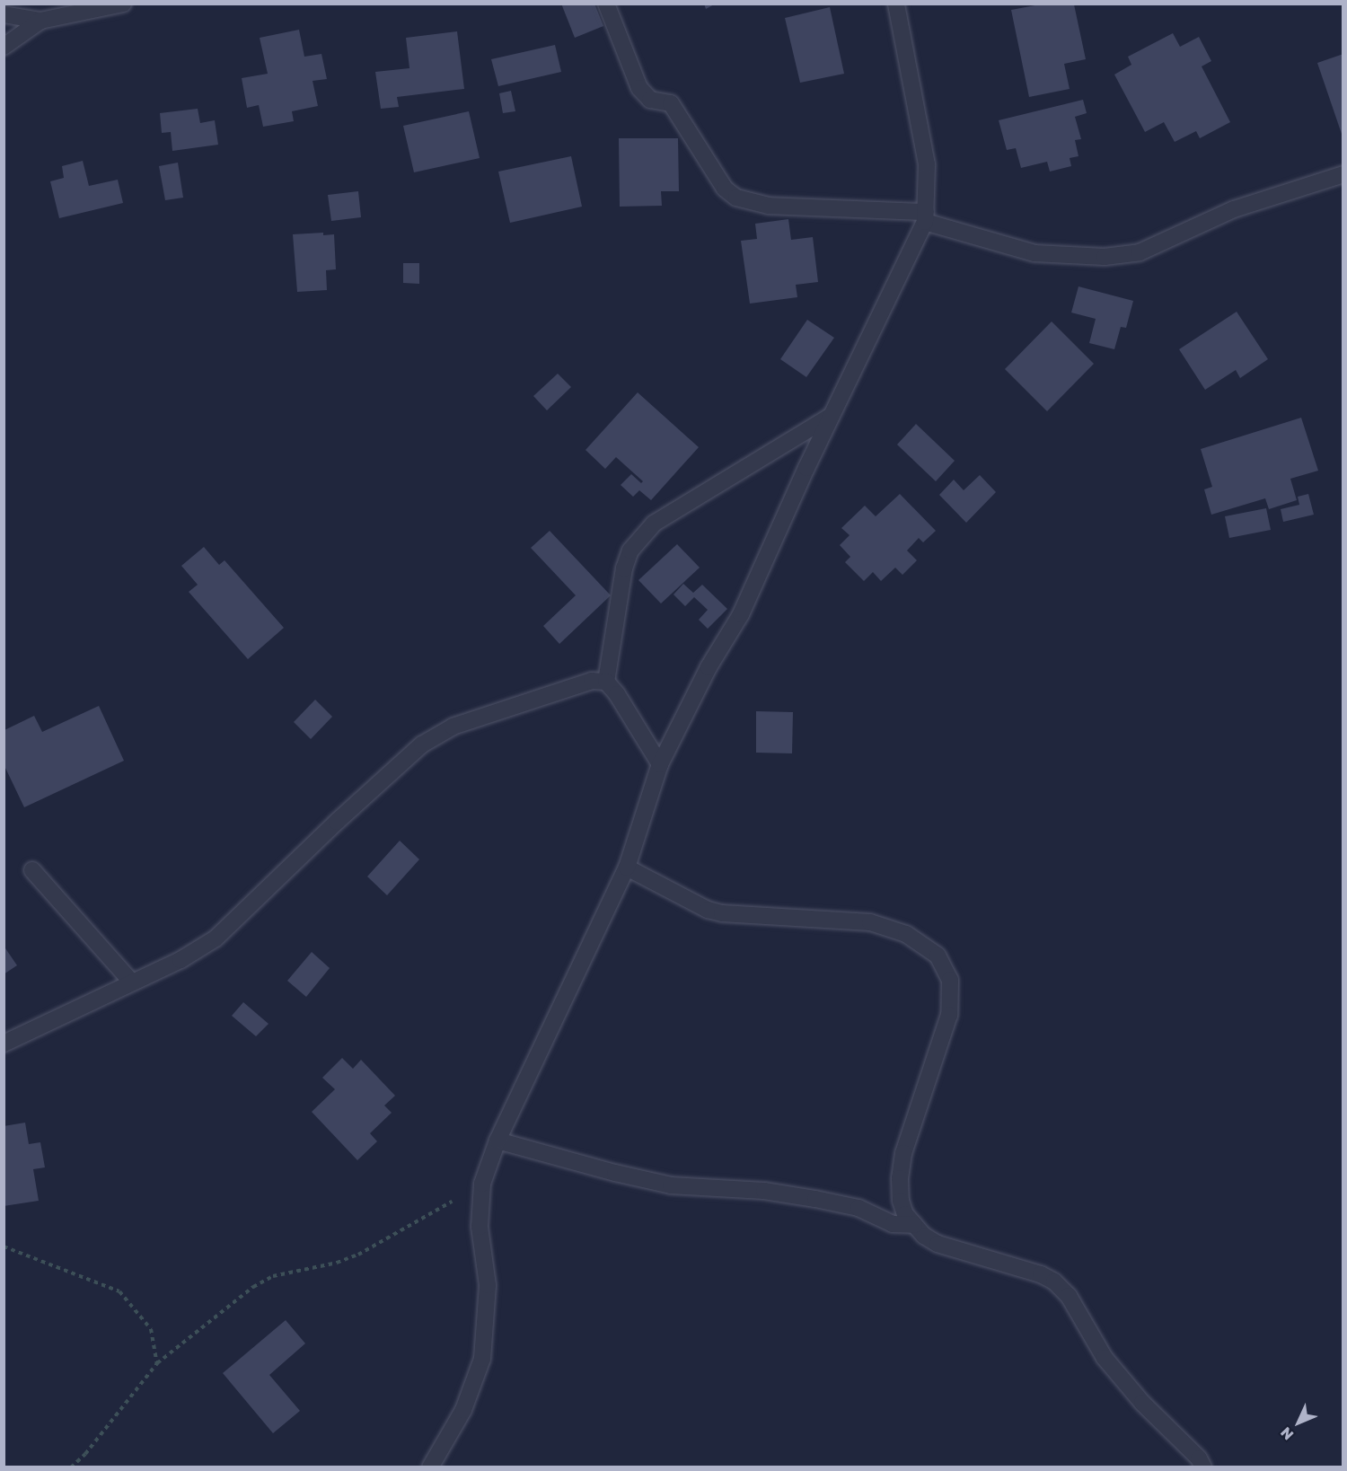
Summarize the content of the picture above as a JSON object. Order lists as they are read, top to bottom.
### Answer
{
  "north": "bottom left"
}
